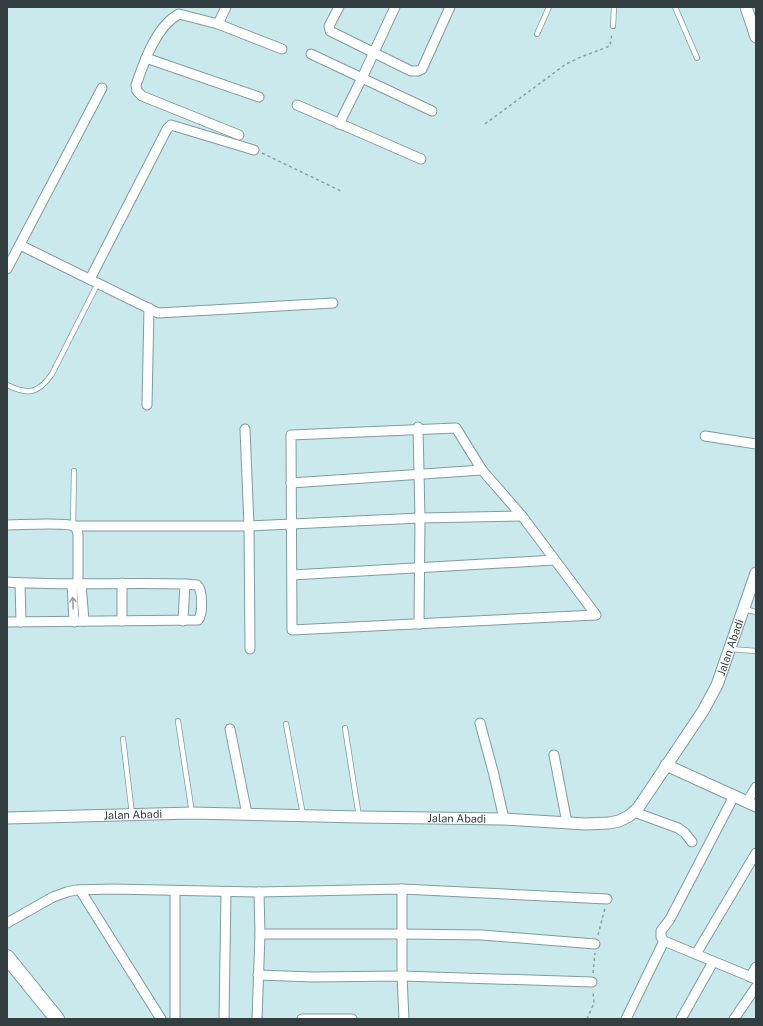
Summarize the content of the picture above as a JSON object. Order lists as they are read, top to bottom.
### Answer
{
  "streets": {
    "street": ["Jalan Abadi"]
  }
}
